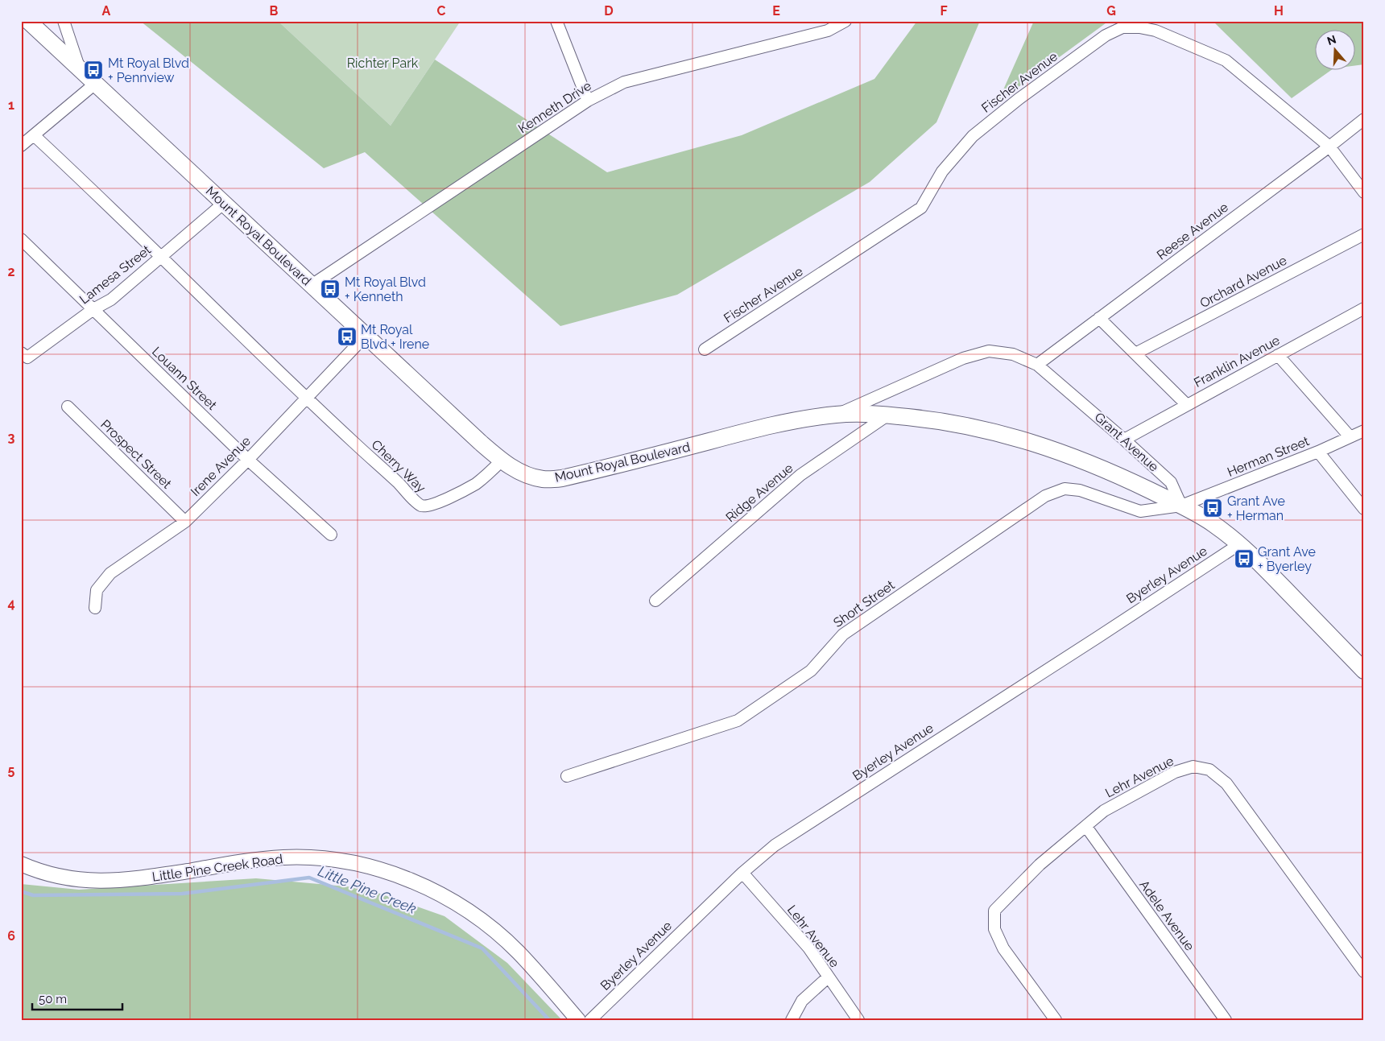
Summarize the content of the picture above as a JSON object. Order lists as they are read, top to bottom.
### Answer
{
  "streets": {
    "main road": ["Mount Royal Boulevard"],
    "street": [
      "Fischer Avenue",
      "Kenneth Drive",
      "Reese Avenue",
      "Lamesa Street",
      "Orchard Avenue",
      "Franklin Avenue",
      "Louann Street",
      "Grant Avenue",
      "Prospect Street",
      "Herman Street",
      "Irene Avenue",
      "Cherry Way",
      "Ridge Avenue",
      "Byerley Avenue",
      "Short Street",
      "Lehr Avenue",
      "Little Pine Creek Road",
      "Adele Avenue"
    ]
  },
  "crossings": [
    ["Fischer Avenue", "Reese Avenue"],
    ["Kenneth Drive", "Mount Royal Boulevard"],
    ["Reese Avenue", "Grant Avenue"],
    ["Mount Royal Boulevard", "Lamesa Street"],
    ["Mount Royal Boulevard", "Grant Avenue"],
    ["Mount Royal Boulevard", "Herman Street"],
    ["Mount Royal Boulevard", "Irene Avenue"],
    ["Mount Royal Boulevard", "Cherry Way"],
    ["Mount Royal Boulevard", "Ridge Avenue"],
    ["Mount Royal Boulevard", "Short Street"],
    ["Lamesa Street", "Louann Street"],
    ["Lamesa Street", "Cherry Way"],
    ["Franklin Avenue", "Grant Avenue"],
    ["Louann Street", "Irene Avenue"],
    ["Grant Avenue", "Herman Street"],
    ["Grant Avenue", "Short Street"],
    ["Prospect Street", "Irene Avenue"],
    ["Herman Street", "Short Street"],
    ["Irene Avenue", "Cherry Way"],
    ["Byerley Avenue", "Lehr Avenue"],
    ["Lehr Avenue", "Adele Avenue"]
  ],
  "water": ["Little Pine Creek"],
  "parks": ["Richter Park"],
  "places": {
    "bus stop": [
      "Mt Royal Blvd + Pennview",
      "Mt Royal Blvd + Kenneth",
      "Mt Royal Blvd + Irene",
      "Grant Ave + Herman",
      "Grant Ave + Byerley"
    ]
  },
  "scale_bar": "50 m",
  "north": "top",
  "grid": {
    "columns": [
      "A",
      "B",
      "C",
      "D",
      "E",
      "F",
      "G",
      "H"
    ],
    "rows": [
      "1",
      "2",
      "3",
      "4",
      "5",
      "6"
    ]
  }
}
